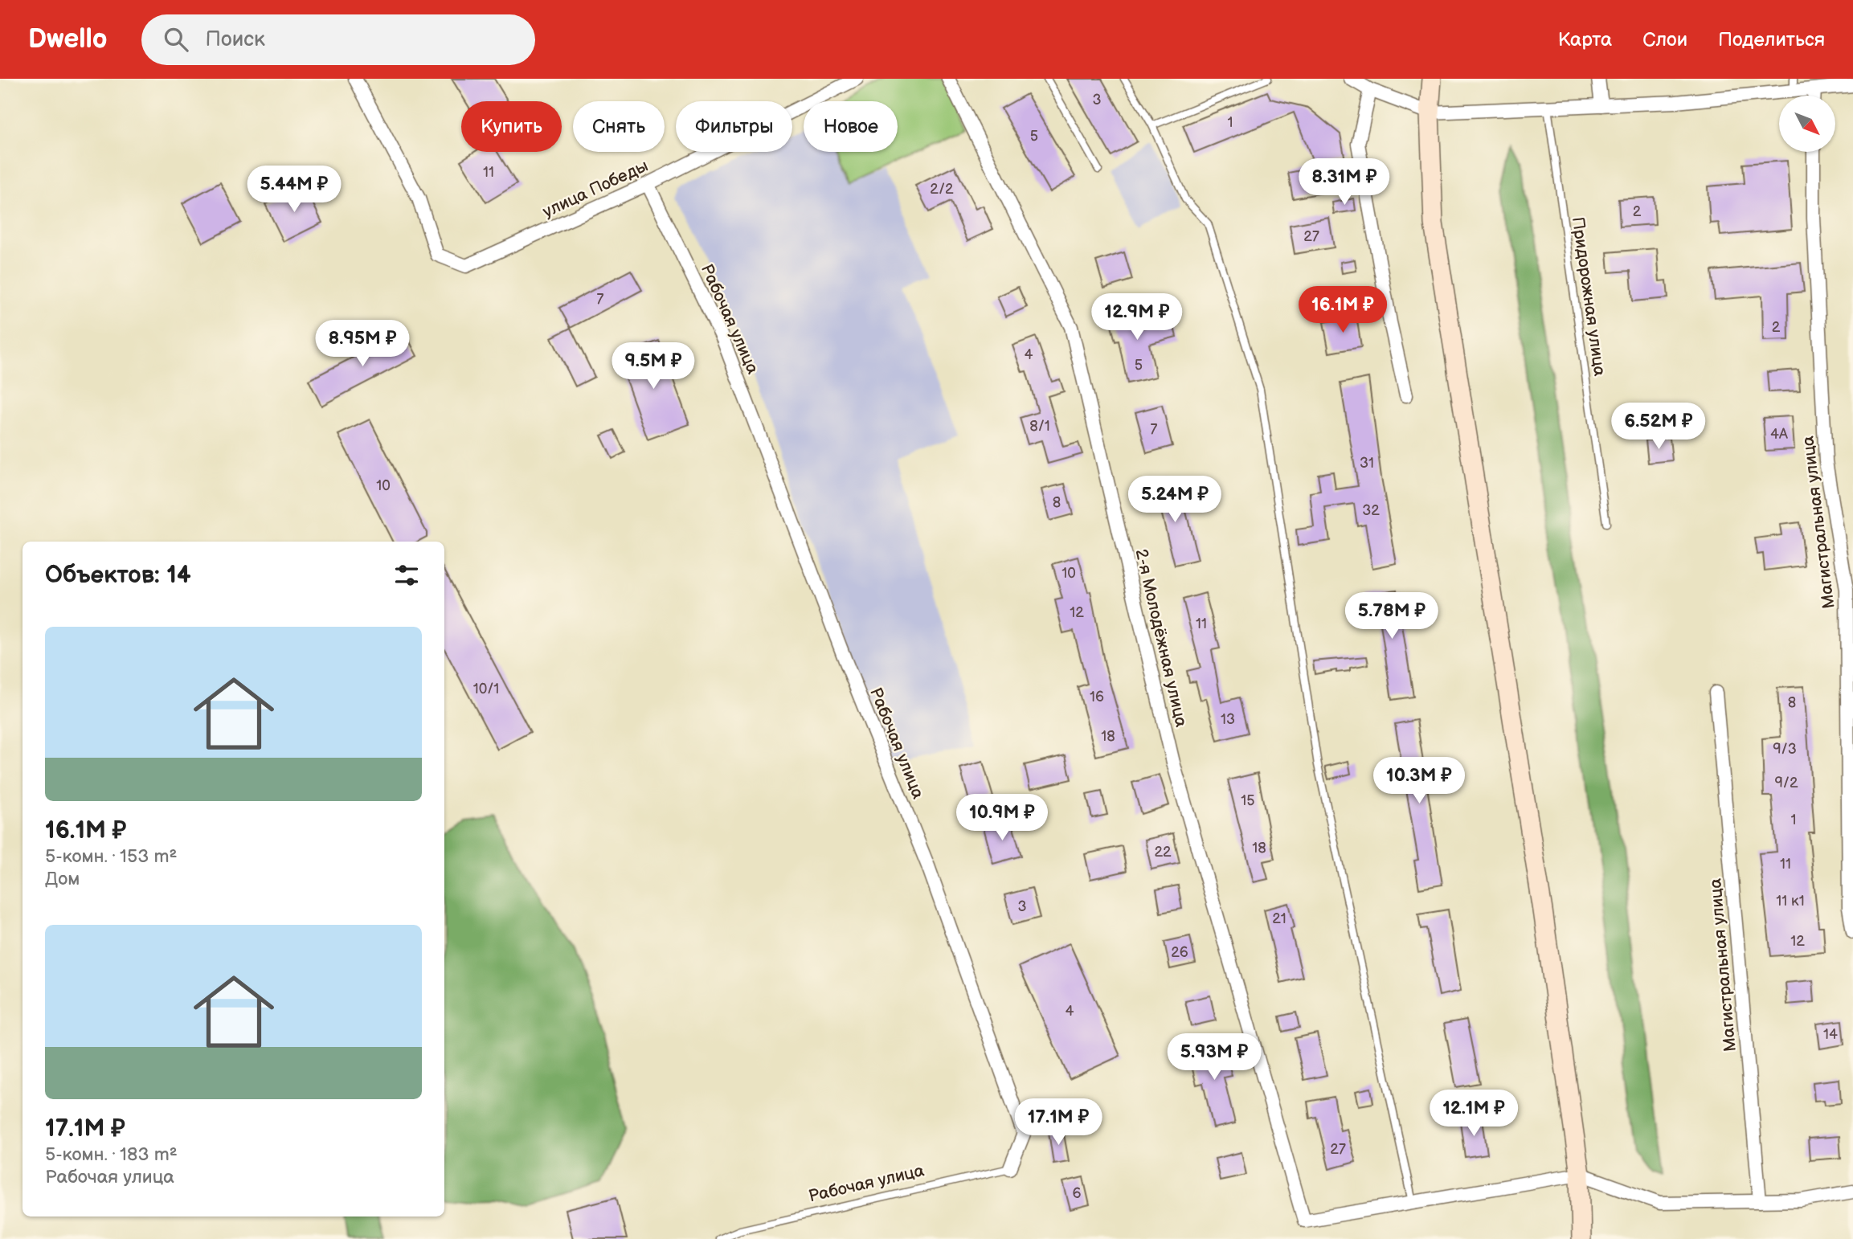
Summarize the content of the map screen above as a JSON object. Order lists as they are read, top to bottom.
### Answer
{
  "streets": {
    "street": [
      "улица Победы",
      "Рабочая улица",
      "Магистральная улица",
      "2-я Молодёжная улица"
    ],
    "lane": ["Придорожная улица"]
  },
  "crossings": [
    ["улица Победы", "Рабочая улица"]
  ],
  "house_numbers": [
    "3",
    "1",
    "5",
    "11",
    "2/2",
    "2",
    "27",
    "7",
    "2",
    "4",
    "5",
    "8/1",
    "7",
    "4А",
    "31",
    "10",
    "8",
    "32",
    "10",
    "12",
    "11",
    "10/1",
    "16",
    "8",
    "13",
    "18",
    "9/3",
    "9/2",
    "15",
    "1",
    "18",
    "22",
    "11",
    "11 к1",
    "3",
    "21",
    "12",
    "26",
    "4",
    "14",
    "27",
    "6"
  ],
  "north": "bottom right",
  "page": {
    "header": "Dwello",
    "search": "Поиск",
    "nav": ["Карта", "Слои", "Поделиться"],
    "chip": [
      "Купить",
      "Снять",
      "Фильтры",
      "Новое"
    ],
    "price": [
      "8.31M ₽",
      "5.44M ₽",
      "16.1M ₽",
      "12.9M ₽",
      "8.95M ₽",
      "9.5M ₽",
      "6.52M ₽",
      "5.24M ₽",
      "5.78M ₽",
      "10.3M ₽",
      "10.9M ₽",
      "5.93M ₽",
      "12.1M ₽",
      "17.1M ₽"
    ],
    "heading": "Объектов: 14",
    "list": [
      {
        "name": "16.1M ₽",
        "note": "5-комн. · 153 m² · Дом"
      },
      {
        "name": "17.1M ₽",
        "note": "5-комн. · 183 m² · Рабочая улица"
      }
    ]
  }
}
